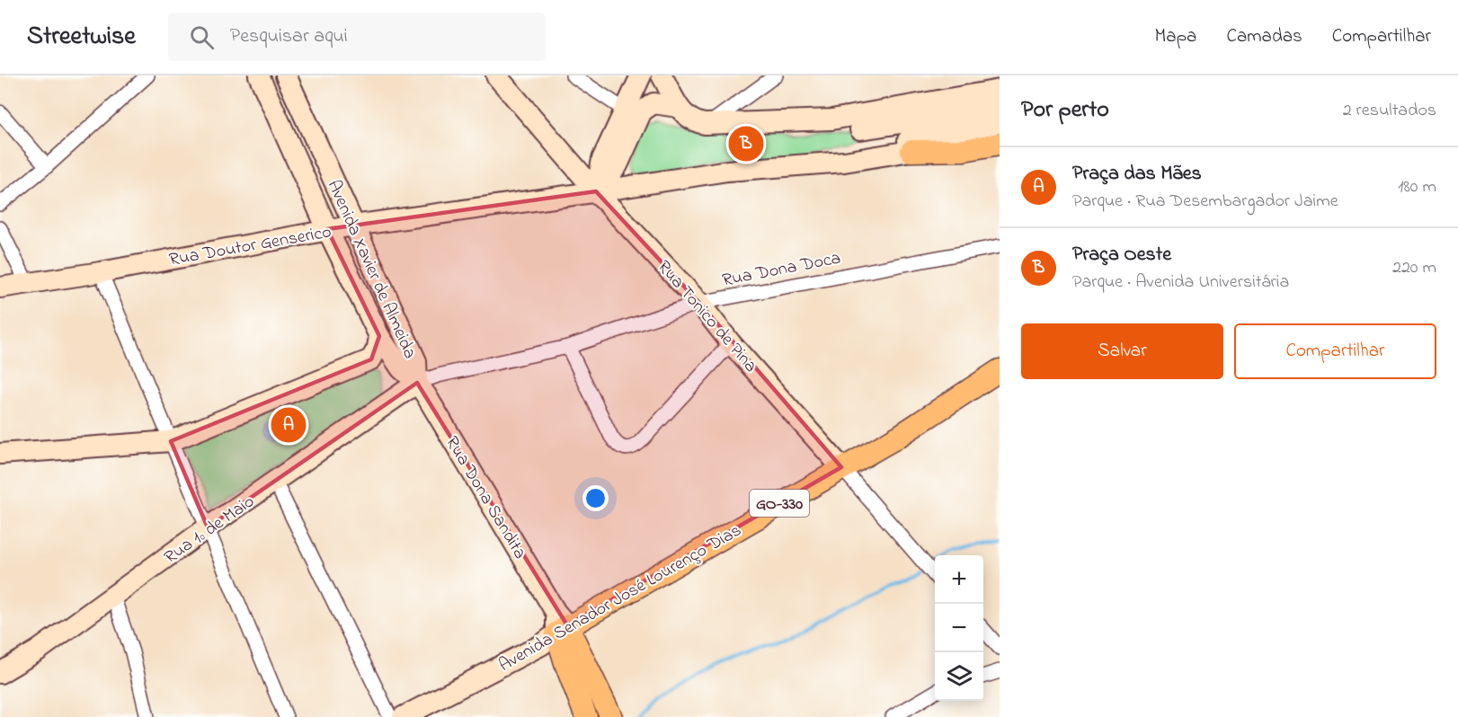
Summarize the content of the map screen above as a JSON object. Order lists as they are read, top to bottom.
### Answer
{
  "streets": {
    "main road": [
      "Rua Doutor Genserico",
      "Avenida Xavier de Almeida",
      "Rua Tonico de Pina",
      "Rua Dona Sandita",
      "GO-330",
      "Rua 1º de Maio",
      "Avenida Senador José Lourenço Dias"
    ],
    "street": ["Rua Dona Doca"]
  },
  "crossings": [
    ["Rua Doutor Genserico", "Avenida Xavier de Almeida"],
    ["Rua Doutor Genserico", "Rua Tonico de Pina"],
    ["Rua Dona Doca", "Avenida Xavier de Almeida"],
    ["Rua Dona Doca", "Rua Tonico de Pina"],
    ["Rua Dona Doca", "Rua Dona Sandita"],
    ["Rua Dona Doca", "Rua 1º de Maio"],
    ["Avenida Xavier de Almeida", "Rua Dona Sandita"],
    ["Avenida Xavier de Almeida", "Rua 1º de Maio"],
    ["Rua Tonico de Pina", "Avenida Senador José Lourenço Dias"],
    ["Rua Dona Sandita", "Rua 1º de Maio"],
    ["Rua Dona Sandita", "Avenida Senador José Lourenço Dias"]
  ],
  "page": {
    "header": "Streetwise",
    "search": "Pesquisar aqui",
    "nav": ["Mapa", "Camadas", "Compartilhar"],
    "heading": ["Por perto", "2 resultados"],
    "pins": ["B", "A"],
    "list": [
      {
        "mark": "A",
        "name": "Praça das Mães",
        "note": "Parque · Rua Desembargador Jaime",
        "value": "180 m"
      },
      {
        "mark": "B",
        "name": "Praça Oeste",
        "note": "Parque · Avenida Universitária",
        "value": "220 m"
      }
    ],
    "buttons": ["Salvar", "Compartilhar"],
    "map_buttons": ["+", "−"]
  }
}
